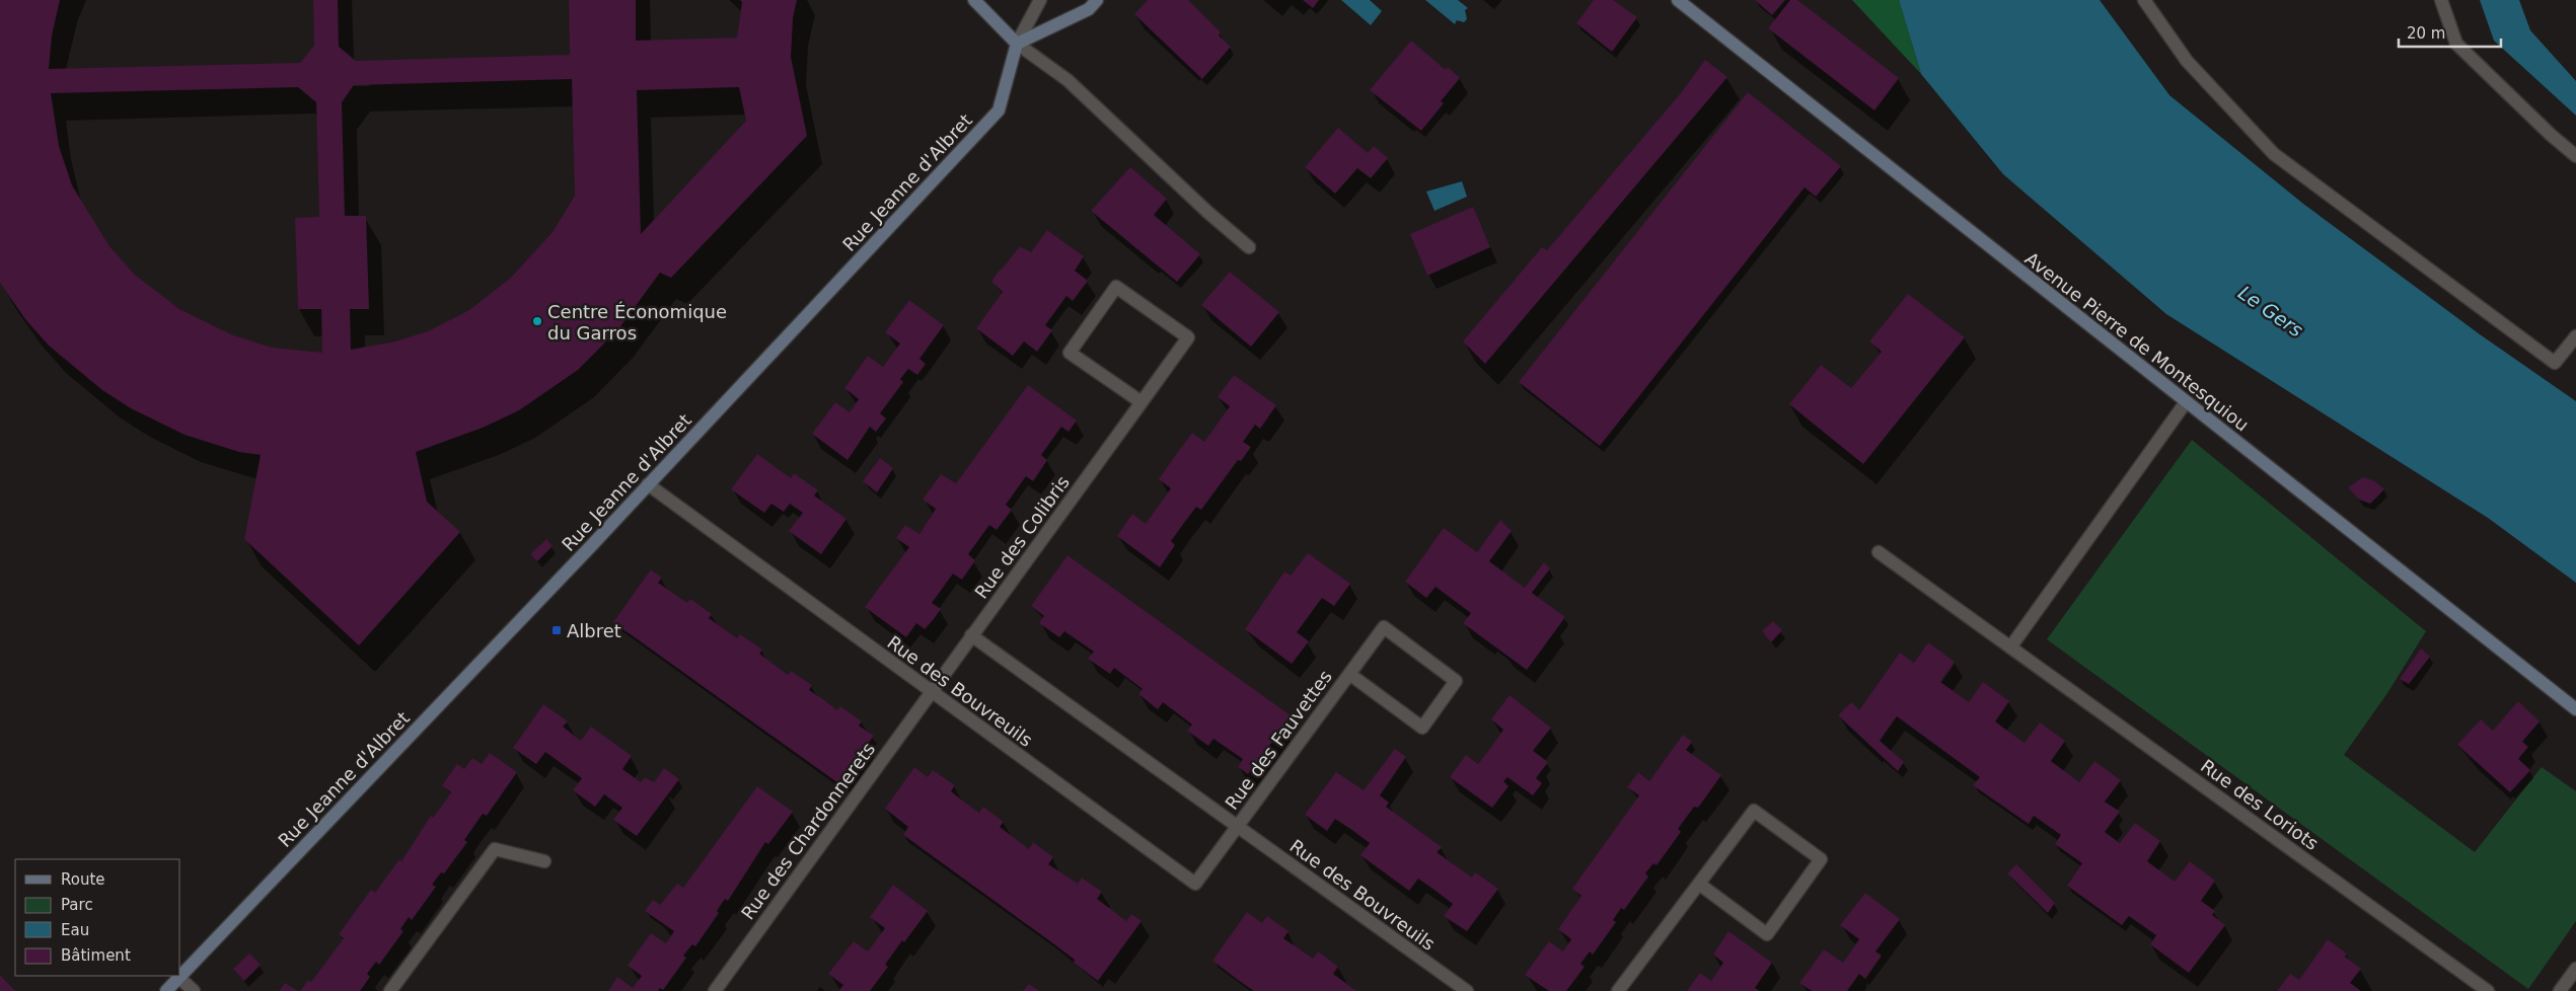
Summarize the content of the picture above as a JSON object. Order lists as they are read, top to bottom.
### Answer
{
  "streets": {
    "street": [
      "Rue Jeanne d'Albret",
      "Avenue Pierre de Montesquiou",
      "Rue des Colibris",
      "Rue des Bouvreuils",
      "Rue des Fauvettes",
      "Rue des Loriots",
      "Rue des Chardonnerets"
    ]
  },
  "crossings": [
    ["Rue Jeanne d'Albret", "Rue des Bouvreuils"],
    ["Rue des Colibris", "Rue des Bouvreuils"],
    ["Rue des Colibris", "Rue des Chardonnerets"],
    ["Rue des Bouvreuils", "Rue des Fauvettes"],
    ["Rue des Bouvreuils", "Rue des Chardonnerets"]
  ],
  "water": ["Le Gers"],
  "places": {
    "other": ["Centre Économique du Garros"],
    "transit": ["Albret"]
  },
  "legend": [
    "Route",
    "Parc",
    "Eau",
    "Bâtiment"
  ],
  "scale_bar": "20 m"
}
